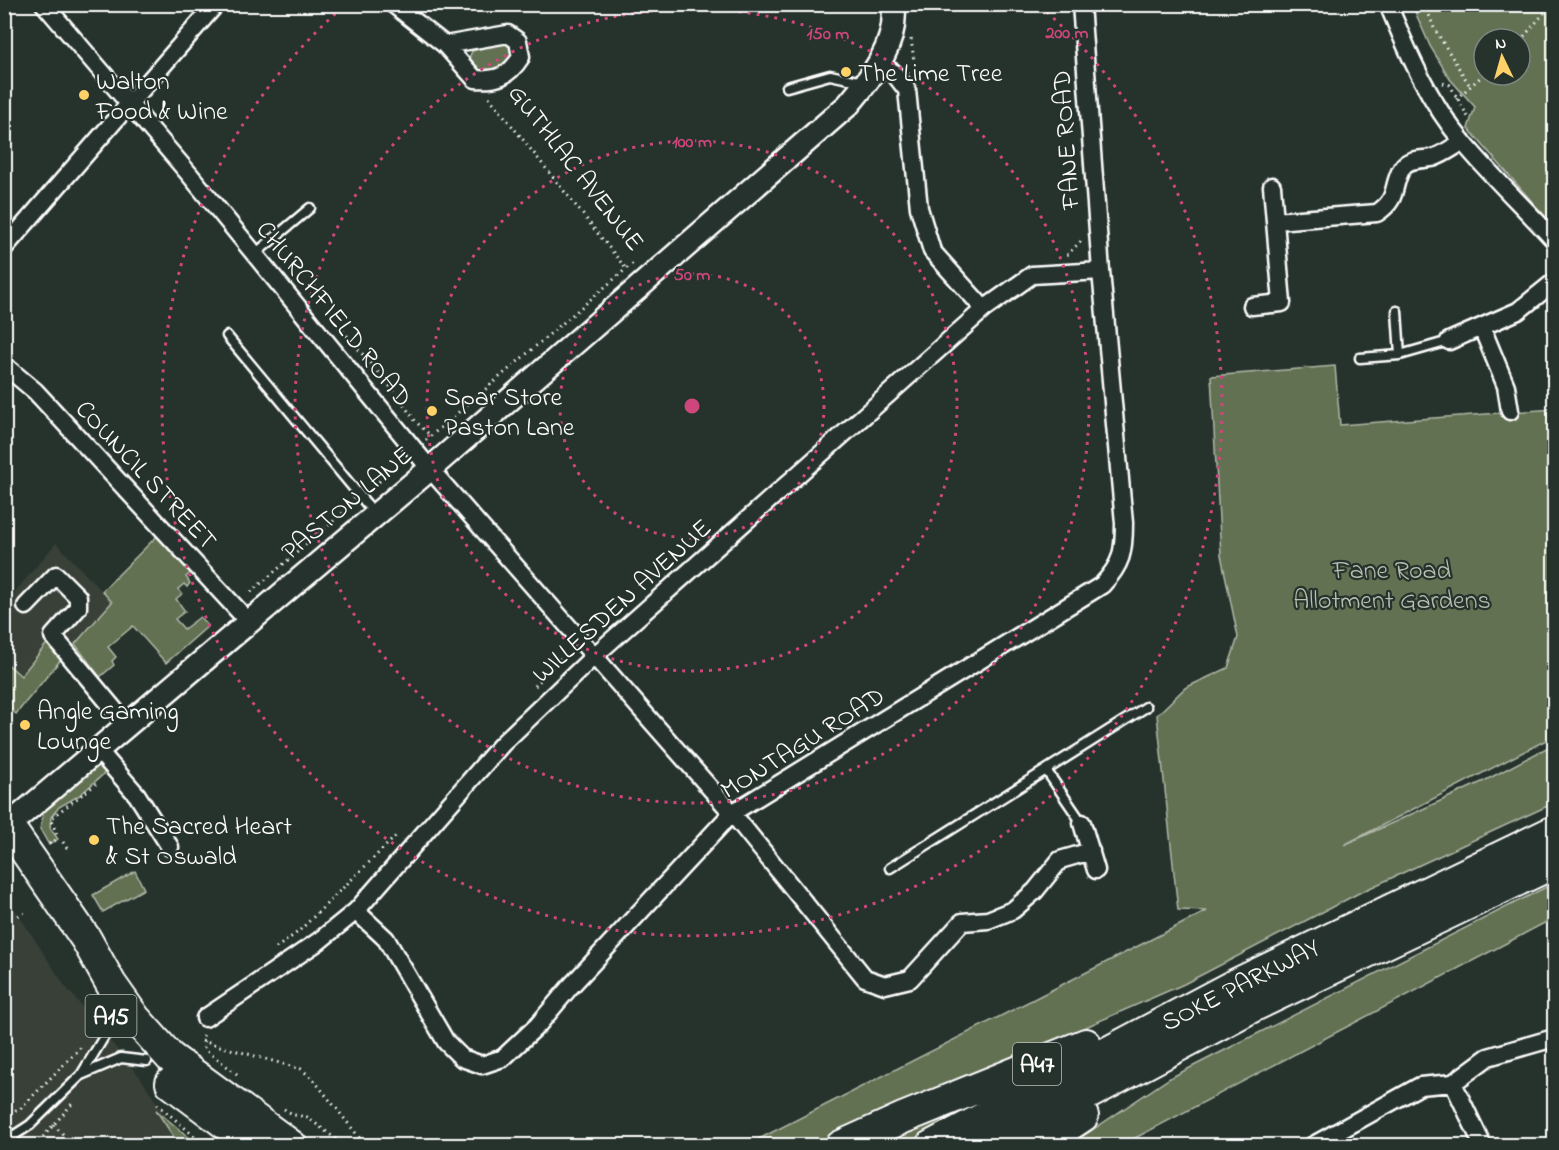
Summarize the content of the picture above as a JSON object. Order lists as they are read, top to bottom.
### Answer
{
  "streets": {
    "highway": ["SOKE PARKWAY", "A15", "A47"],
    "street": [
      "FANE ROAD",
      "GUTHLAC AVENUE",
      "CHURCHFIELD ROAD",
      "COUNCIL STREET",
      "PASTON LANE",
      "WILLESDEN AVENUE",
      "MONTAGU ROAD"
    ]
  },
  "crossings": [
    ["FANE ROAD", "WILLESDEN AVENUE"],
    ["FANE ROAD", "MONTAGU ROAD"],
    ["GUTHLAC AVENUE", "PASTON LANE"],
    ["CHURCHFIELD ROAD", "PASTON LANE"],
    ["CHURCHFIELD ROAD", "WILLESDEN AVENUE"],
    ["CHURCHFIELD ROAD", "MONTAGU ROAD"],
    ["COUNCIL STREET", "PASTON LANE"],
    ["PASTON LANE", "A15"],
    ["WILLESDEN AVENUE", "MONTAGU ROAD"],
    ["SOKE PARKWAY", "A47"]
  ],
  "parks": ["Fane Road Allotment Gardens"],
  "places": [
    "The Lime Tree",
    "Walton Food & Wine",
    "Spar Store Paston Lane",
    "Angle Gaming Lounge",
    "The Sacred Heart & St Oswald"
  ],
  "north": "top",
  "rings": [
    "200 m",
    "150 m",
    "100 m",
    "50 m"
  ]
}
